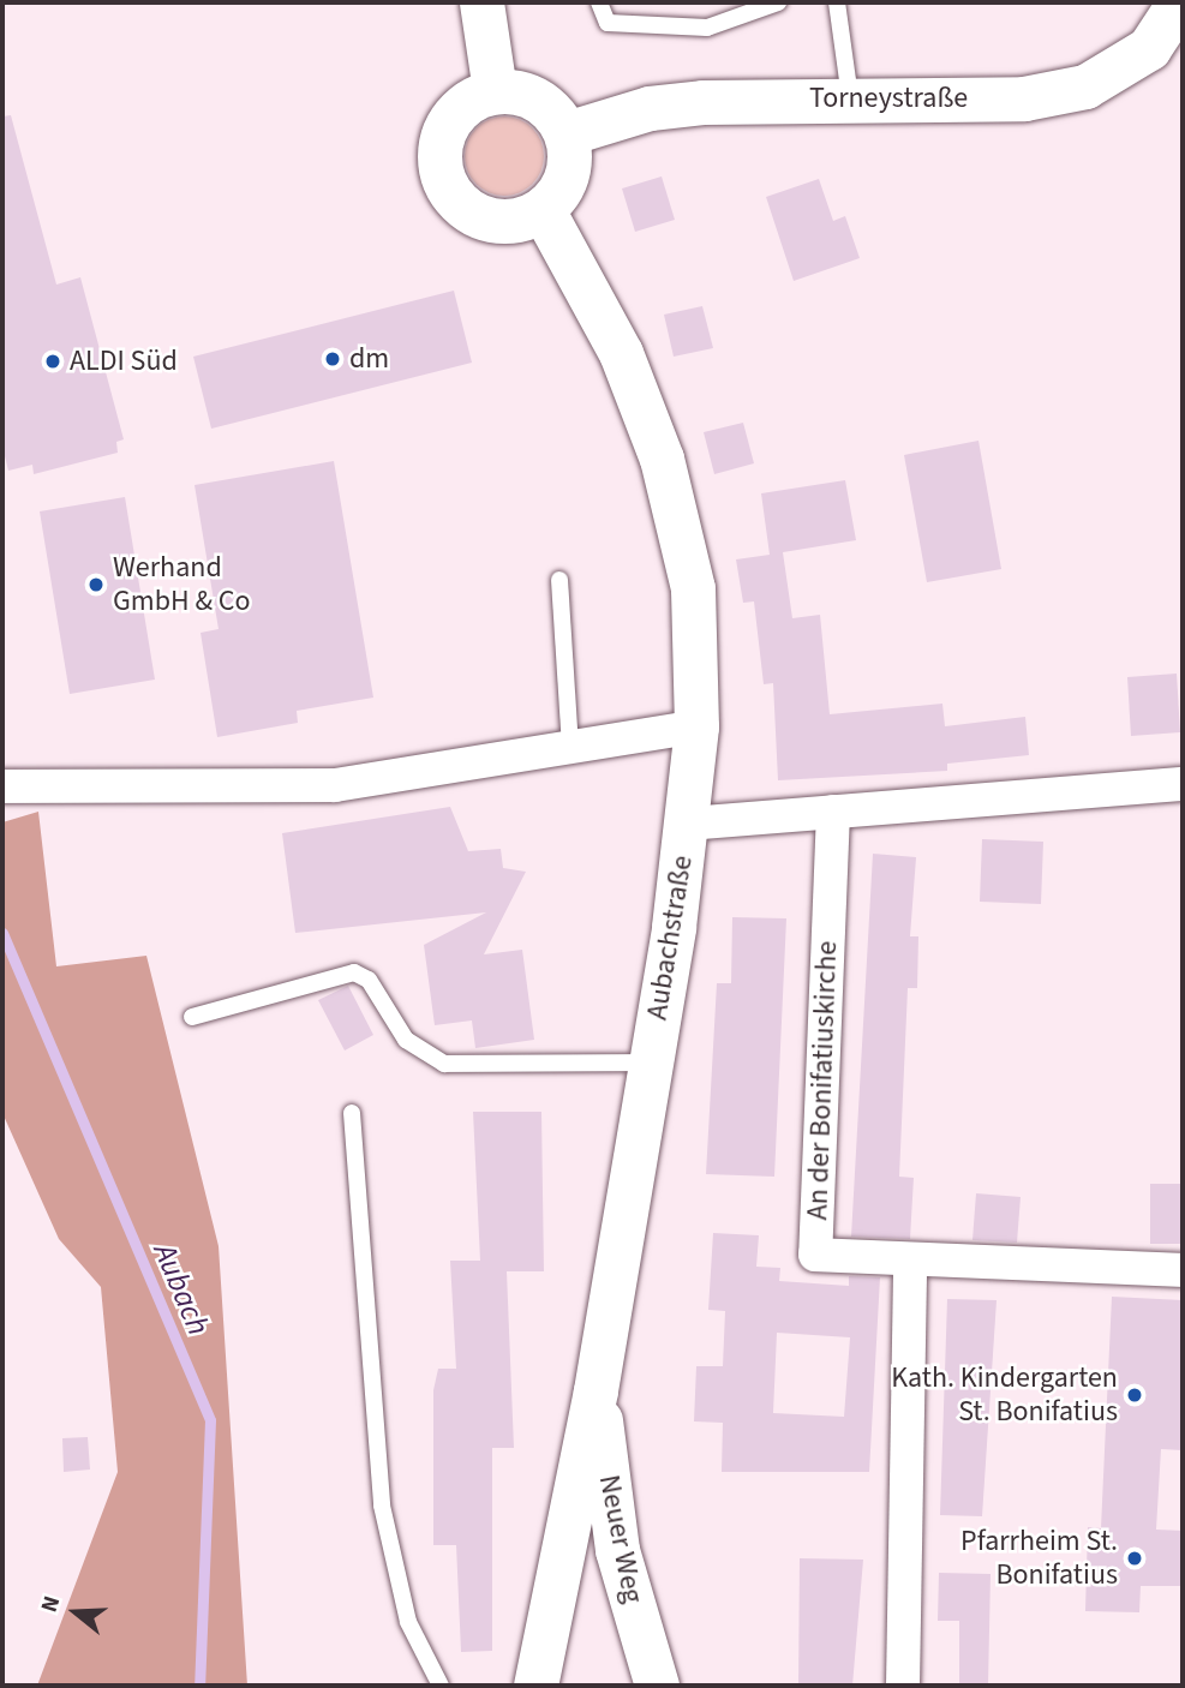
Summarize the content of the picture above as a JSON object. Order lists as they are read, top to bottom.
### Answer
{
  "streets": {
    "street": [
      "Torneystraße",
      "Aubachstraße",
      "An der Bonifatiuskirche",
      "Neuer Weg"
    ]
  },
  "crossings": [
    ["Torneystraße", "Aubachstraße"],
    ["Aubachstraße", "Neuer Weg"]
  ],
  "water": ["Aubach"],
  "places": [
    "dm",
    "ALDI Süd",
    "Werhand GmbH & Co",
    "Kath. Kindergarten St. Bonifatius",
    "Pfarrheim St. Bonifatius"
  ],
  "north": "left"
}
